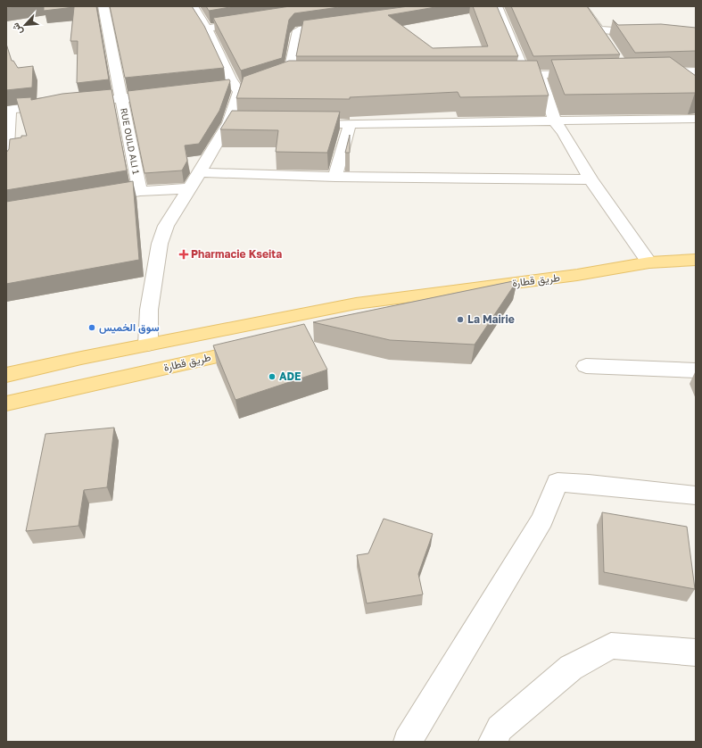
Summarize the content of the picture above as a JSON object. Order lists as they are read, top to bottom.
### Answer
{
  "streets": {
    "main road": ["طريق قطارة"],
    "street": ["RUE OULD ALI 1"]
  },
  "places": {
    "health": ["Pharmacie Kseita"],
    "other": ["La Mairie", "سوق الخميس", "ADE"]
  },
  "north": "bottom left"
}
